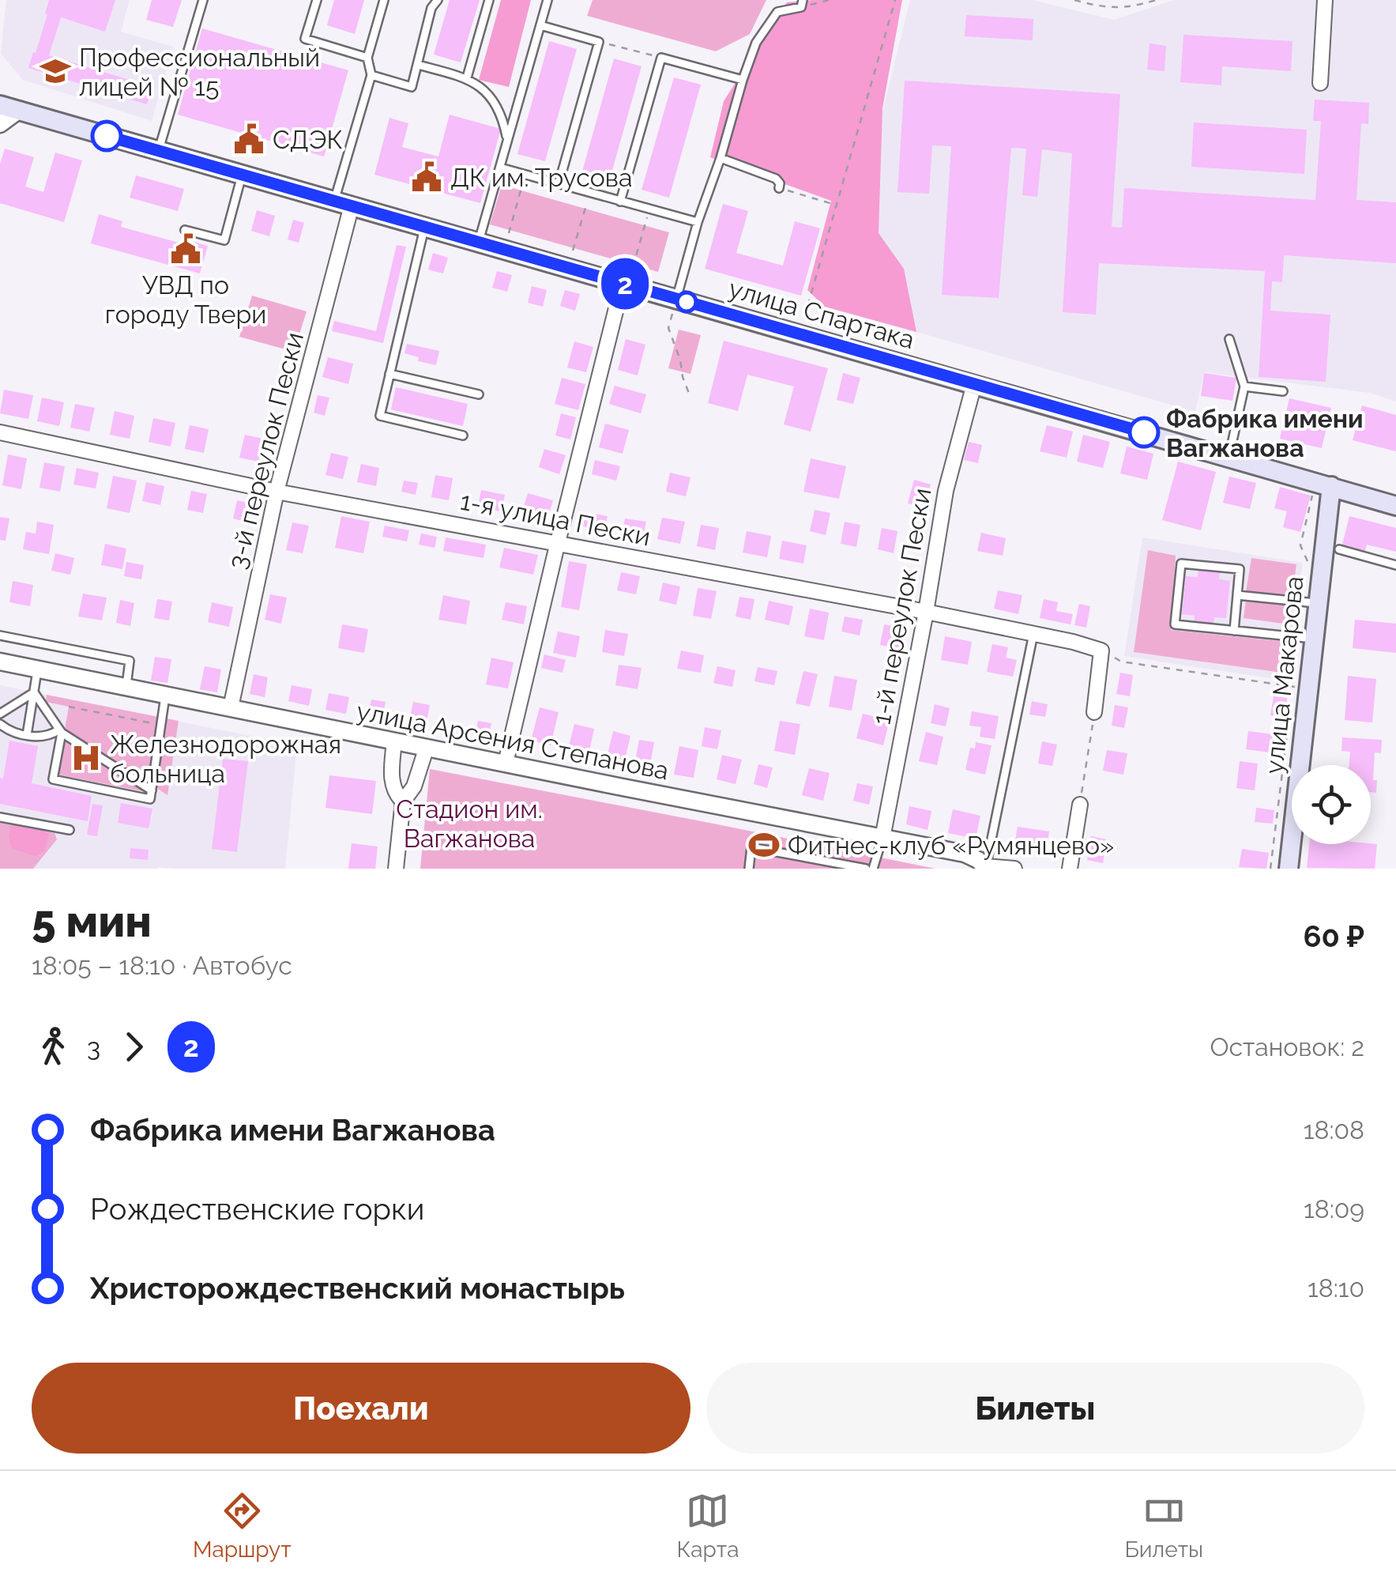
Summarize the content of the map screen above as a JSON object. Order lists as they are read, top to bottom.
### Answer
{
  "streets": {
    "main road": ["улица Спартака", "улица Макарова"],
    "street": [
      "3-й переулок Пески",
      "1-я улица Пески",
      "1-й переулок Пески",
      "улица Арсения Степанова"
    ]
  },
  "crossings": [
    ["улица Спартака", "3-й переулок Пески"],
    ["улица Спартака", "1-й переулок Пески"],
    ["улица Спартака", "улица Макарова"],
    ["3-й переулок Пески", "1-я улица Пески"],
    ["3-й переулок Пески", "улица Арсения Степанова"],
    ["1-я улица Пески", "1-й переулок Пески"],
    ["1-й переулок Пески", "улица Арсения Степанова"]
  ],
  "parks": ["Стадион им. Вагжанова"],
  "places": {
    "school or university": ["Профессиональный лицей № 15"],
    "public building": ["СДЭК", "ДК им. Трусова", "УВД по городу Твери"],
    "other": ["Фабрика имени Вагжанова"],
    "hospital": ["Железнодорожная больница"],
    "sports": ["Фитнес-клуб «Румянцево»"]
  },
  "lines": ["bus line 2"],
  "page": {
    "on_map": "2",
    "heading": ["5 мин", "18:05 – 18:10 · Автобус", "60 ₽"],
    "legs": ["3", "2", "Остановок: 2"],
    "list": [
      {
        "name": "Фабрика имени Вагжанова",
        "value": "18:08"
      },
      {
        "name": "Рождественские горки",
        "value": "18:09"
      },
      {
        "name": "Христорождественский монастырь",
        "value": "18:10"
      }
    ],
    "buttons": ["Поехали", "Билеты"],
    "tabs": ["Маршрут", "Карта", "Билеты"]
  }
}
